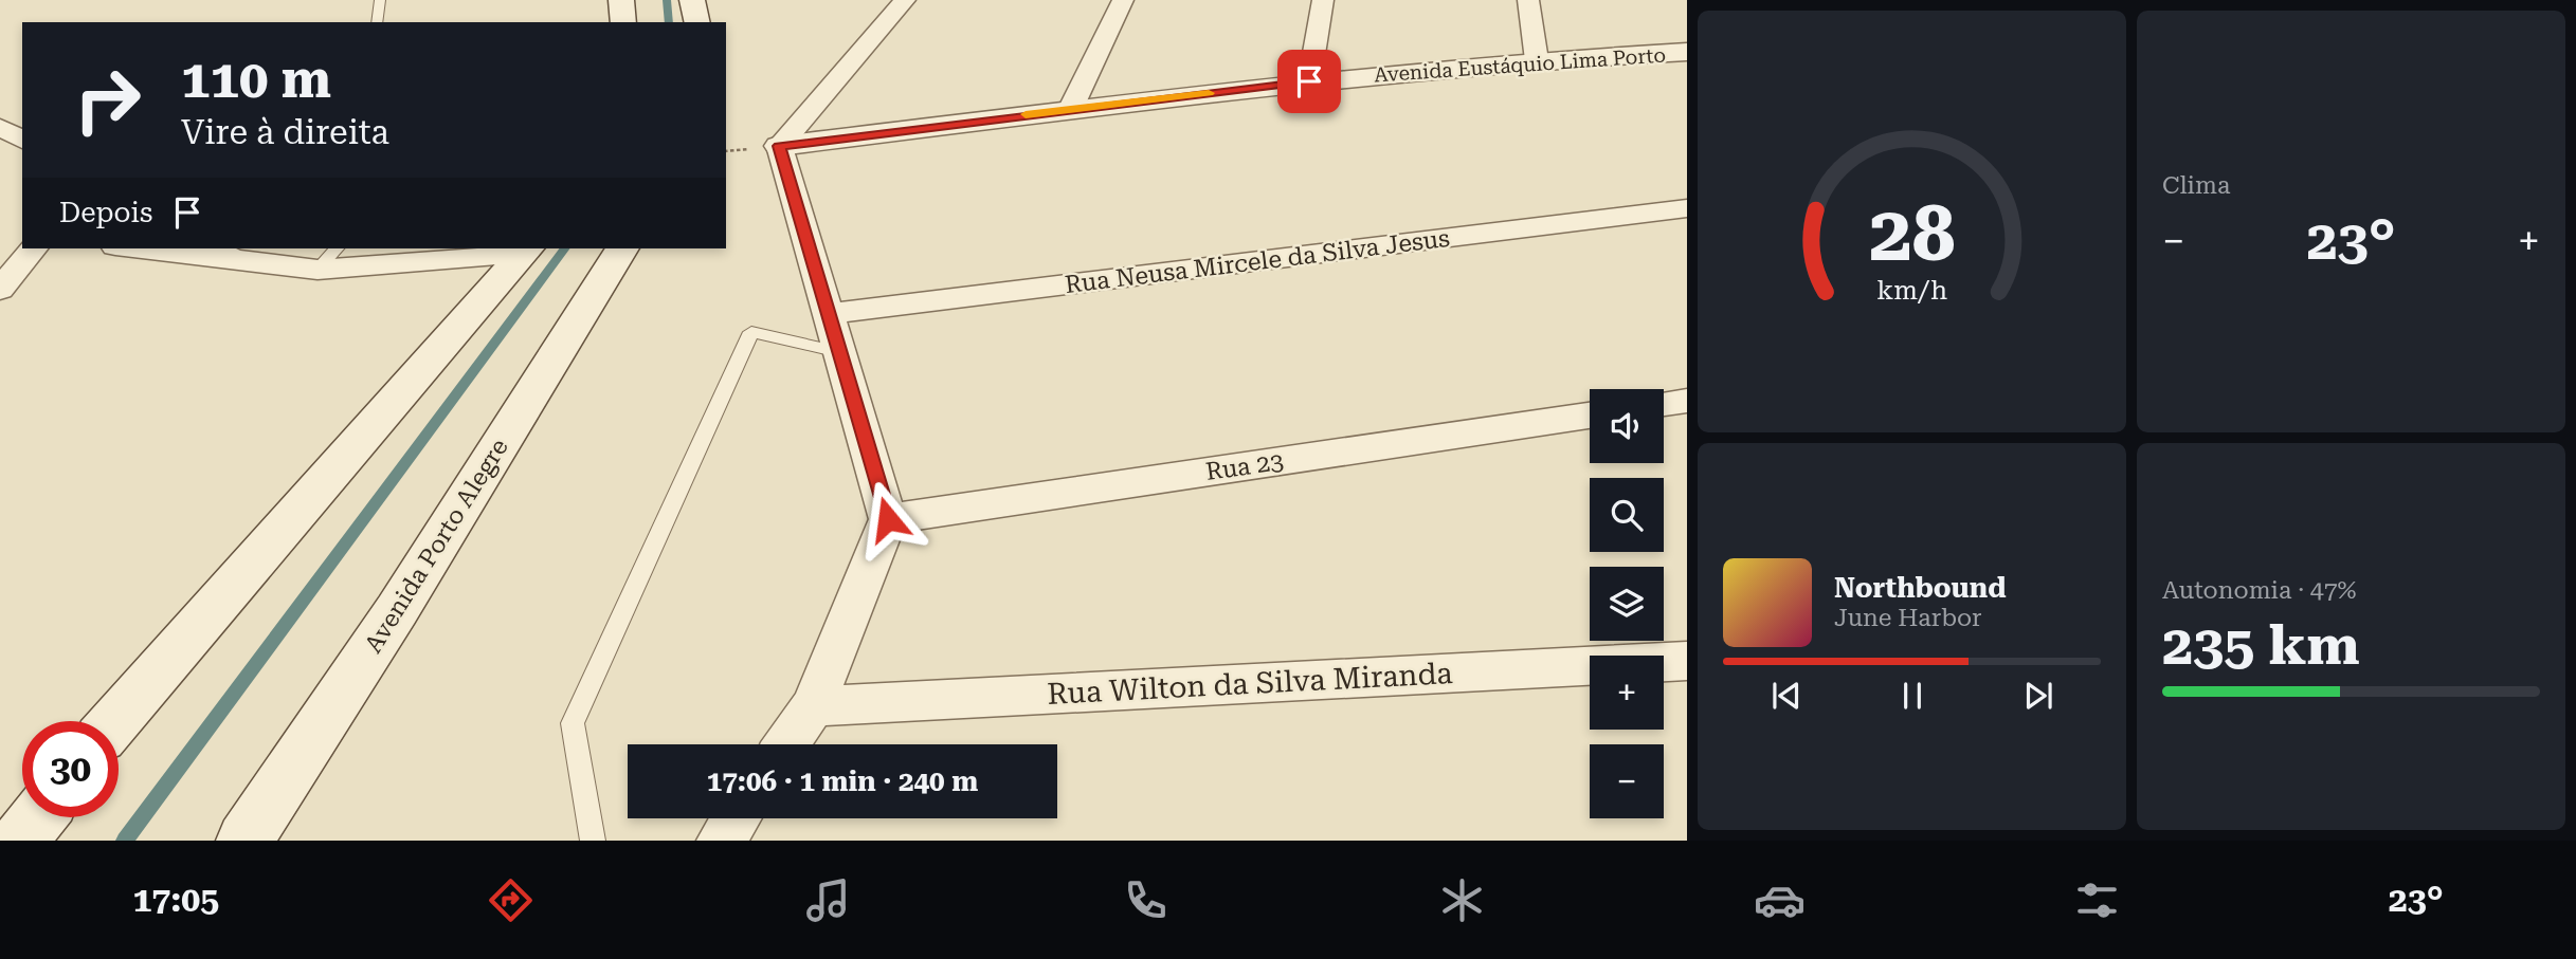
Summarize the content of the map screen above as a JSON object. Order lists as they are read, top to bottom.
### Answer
{
  "streets": {
    "main road": ["Avenida Eustáquio Lima Porto", "Avenida Porto Alegre"],
    "street": ["Rua Neusa Mircele da Silva Jesus", "Rua 23", "Rua Wilton da Silva Miranda"]
  },
  "page": {
    "tile": [
      "Clima",
      ["Autonomia · 47%", "235 km"]
    ],
    "turn": ["110 m", "Vire à direita"],
    "then": "Depois",
    "heat": ["−", "23°", "+"],
    "map_buttons": ["+", "−"],
    "song": ["Northbound", "June Harbor"],
    "limit": "30",
    "trip": "17:06 · 1 min · 240 m",
    "tabs": ["17:05", "23°"],
    "gauge": ["28", "km/h"]
  }
}
